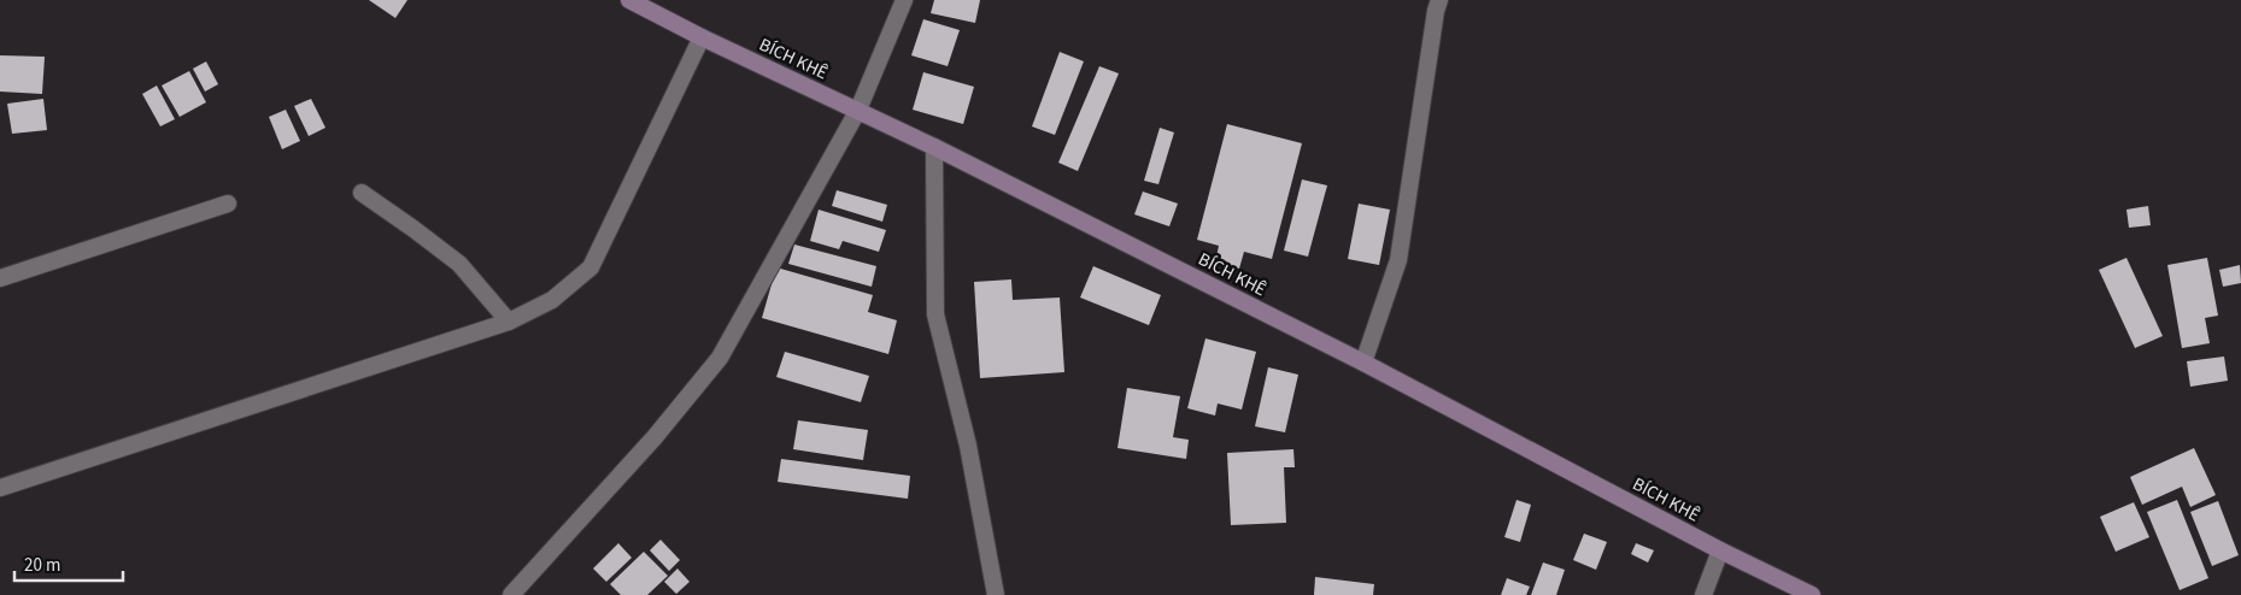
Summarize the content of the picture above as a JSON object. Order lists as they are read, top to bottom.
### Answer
{
  "streets": {
    "main road": ["BÍCH KHÊ"]
  },
  "scale_bar": "20 m"
}
